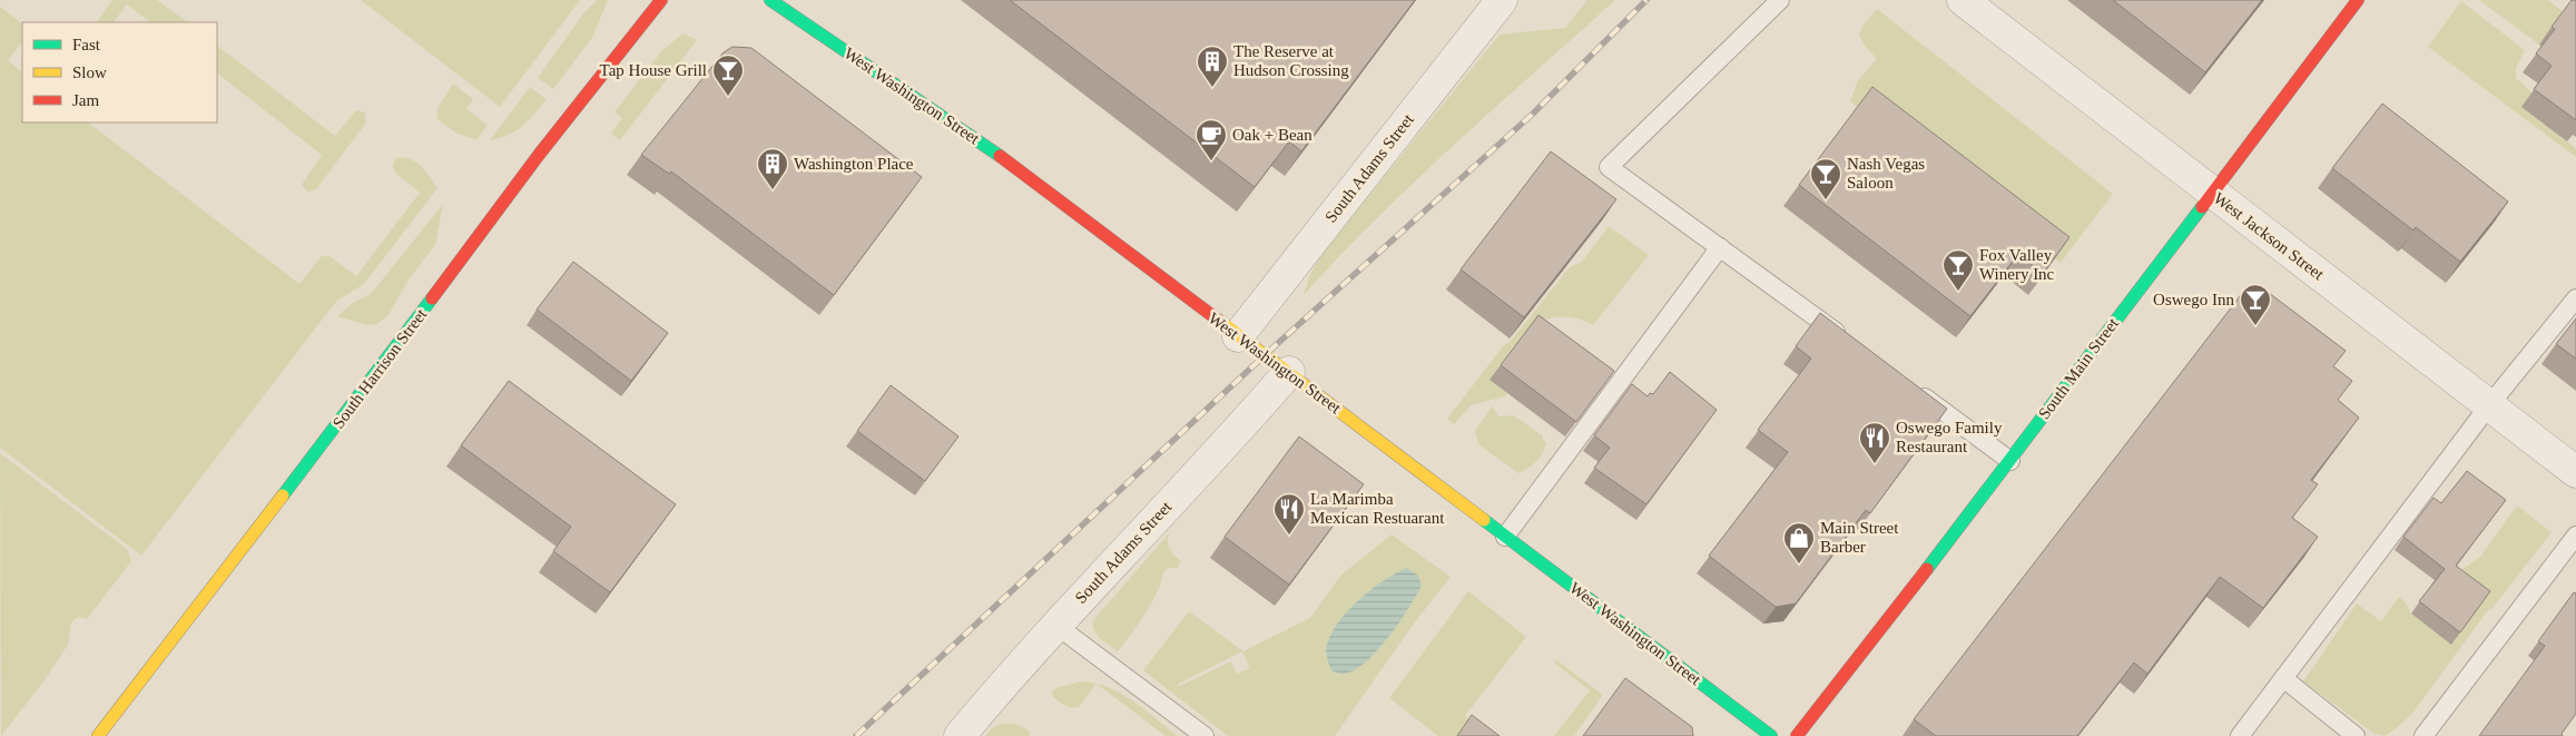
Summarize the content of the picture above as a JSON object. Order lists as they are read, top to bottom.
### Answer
{
  "streets": {
    "street": [
      "West Washington Street",
      "South Adams Street",
      "West Jackson Street",
      "South Harrison Street",
      "South Main Street"
    ]
  },
  "crossings": [
    ["West Washington Street", "South Adams Street"],
    ["West Jackson Street", "South Main Street"]
  ],
  "places": {
    "building": ["The Reserve at Hudson Crossing", "Washington Place"],
    "bar": [
      "Tap House Grill",
      "Nash Vegas Saloon",
      "Fox Valley Winery Inc",
      "Oswego Inn"
    ],
    "cafe": ["Oak + Bean"],
    "restaurant": ["Oswego Family Restaurant", "La Marimba Mexican Restuarant"],
    "shop": ["Main Street Barber"]
  },
  "legend": ["Fast", "Slow", "Jam"]
}
